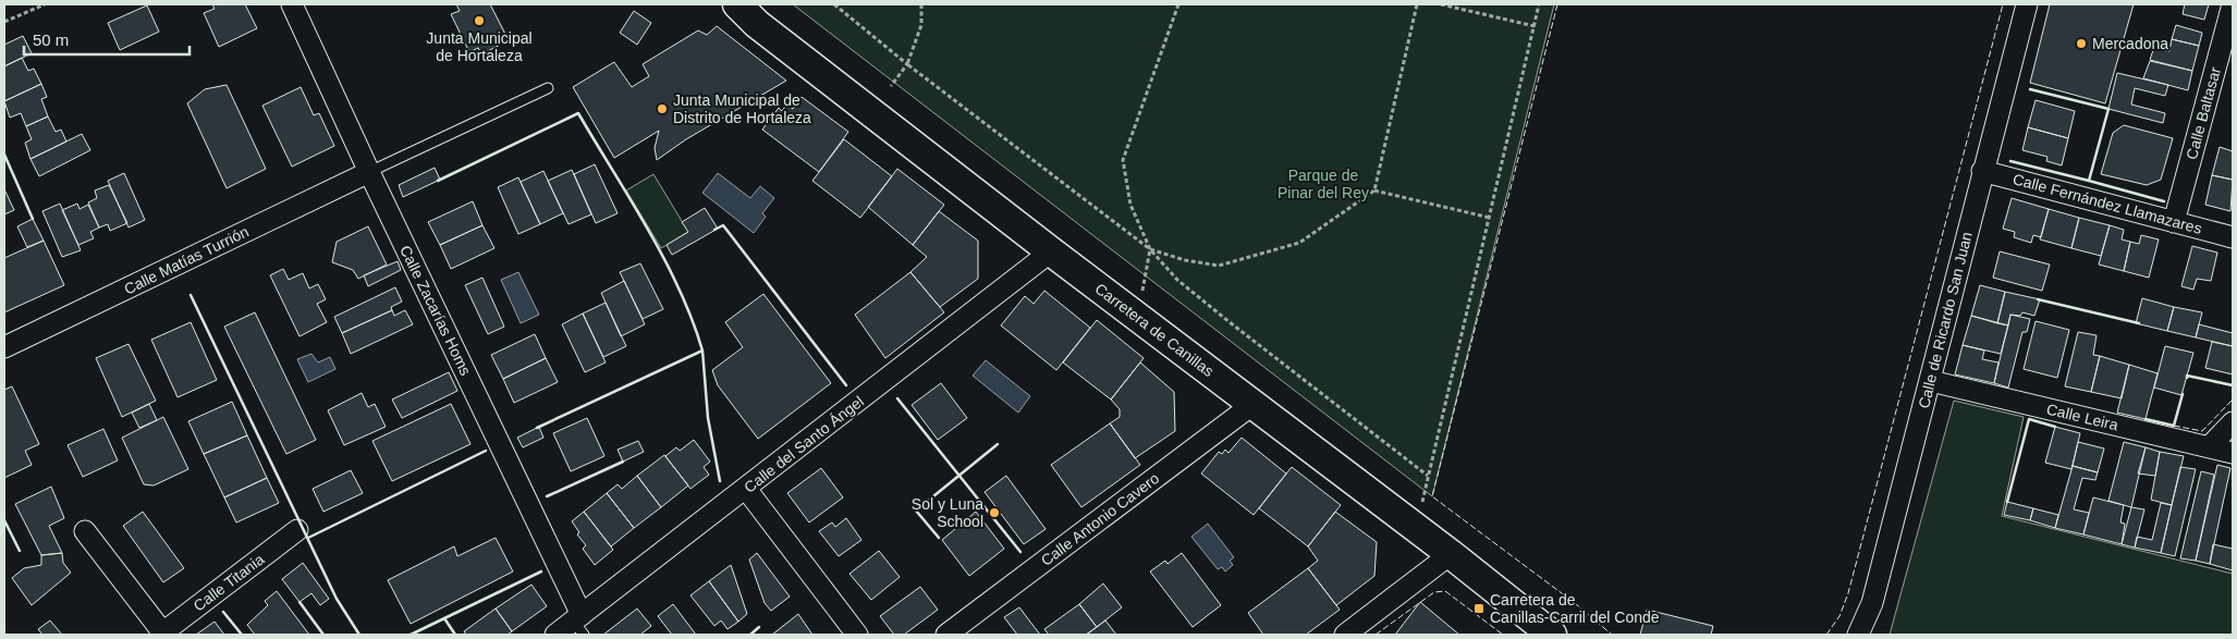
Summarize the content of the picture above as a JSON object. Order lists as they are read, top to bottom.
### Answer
{
  "streets": {
    "street": [
      "Calle Baltasar",
      "Calle Fernández Llamazares",
      "Calle Matías Turrión",
      "Calle Zacarías Homs",
      "Calle de Ricardo San Juan",
      "Carretera de Canillas",
      "Calle Leira",
      "Calle del Santo Ángel",
      "Calle Antonio Cavero",
      "Calle Titania"
    ]
  },
  "crossings": [
    ["Calle Baltasar", "Calle Fernández Llamazares"],
    ["Calle Fernández Llamazares", "Calle de Ricardo San Juan"],
    ["Calle Matías Turrión", "Calle Zacarías Homs"],
    ["Calle Zacarías Homs", "Calle del Santo Ángel"],
    ["Calle de Ricardo San Juan", "Calle Leira"],
    ["Carretera de Canillas", "Calle del Santo Ángel"],
    ["Carretera de Canillas", "Calle Antonio Cavero"]
  ],
  "parks": ["Parque de Pinar del Rey"],
  "places": {
    "other": [
      "Junta Municipal de Hortaleza",
      "Mercadona",
      "Junta Municipal de Distrito de Hortaleza",
      "Sol y Luna School"
    ],
    "transit": ["Carretera de Canillas-Carril del Conde"]
  },
  "scale_bar": "50 m"
}
